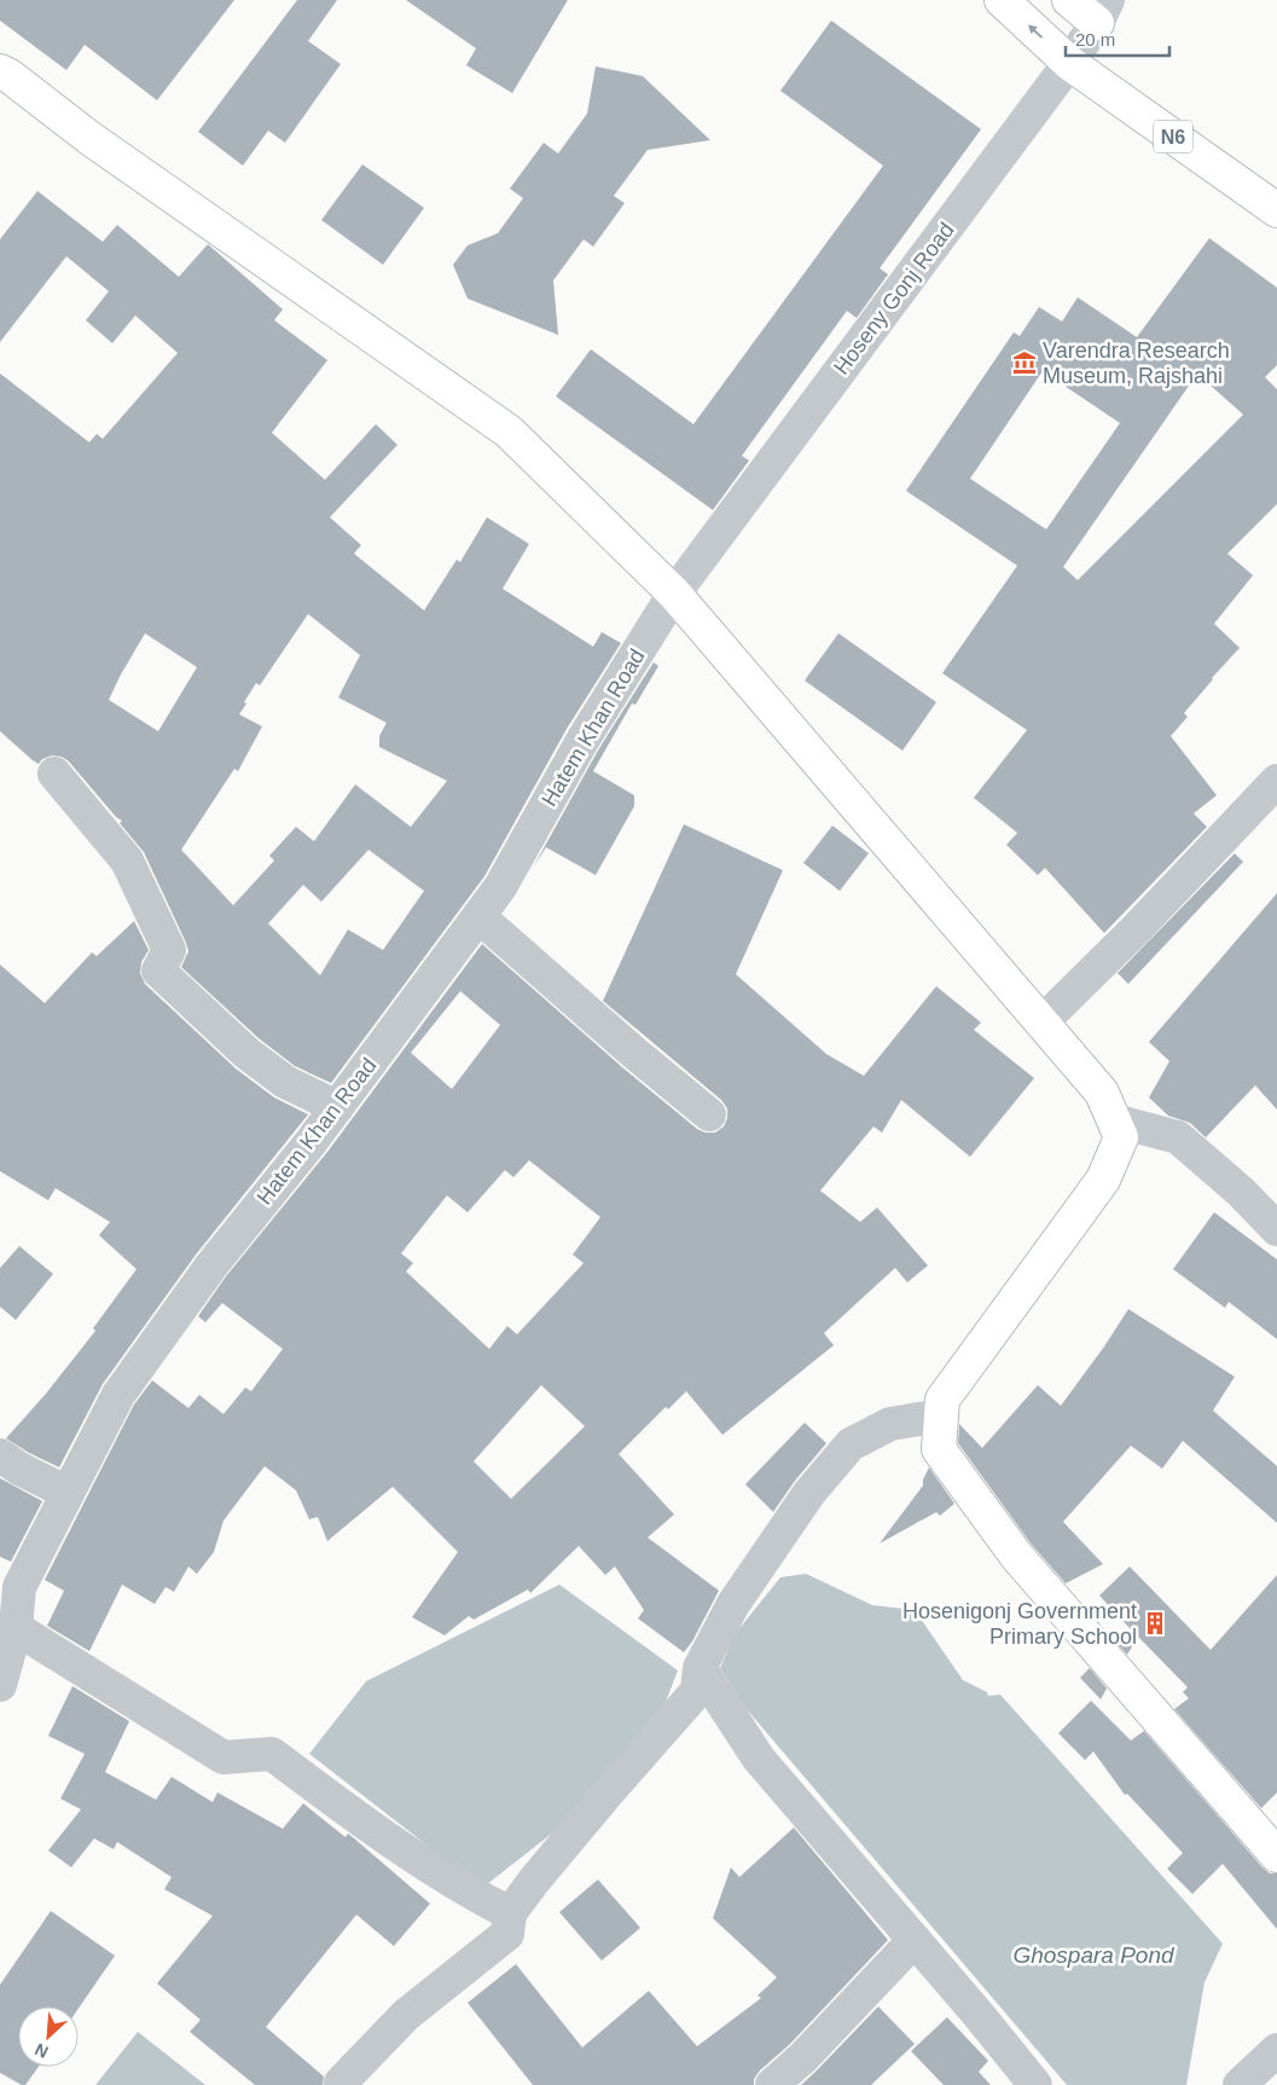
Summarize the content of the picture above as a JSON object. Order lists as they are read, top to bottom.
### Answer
{
  "streets": {
    "main road": ["N6"],
    "street": ["Hoseny Gonj Road", "Hatem Khan Road"]
  },
  "crossings": [
    ["N6", "Hoseny Gonj Road"],
    ["Hoseny Gonj Road", "Hatem Khan Road"]
  ],
  "water": ["Ghospara Pond"],
  "places": {
    "museum": ["Varendra Research Museum, Rajshahi"],
    "building": ["Hosenigonj Government Primary School"]
  },
  "scale_bar": "20 m",
  "north": "bottom left"
}
